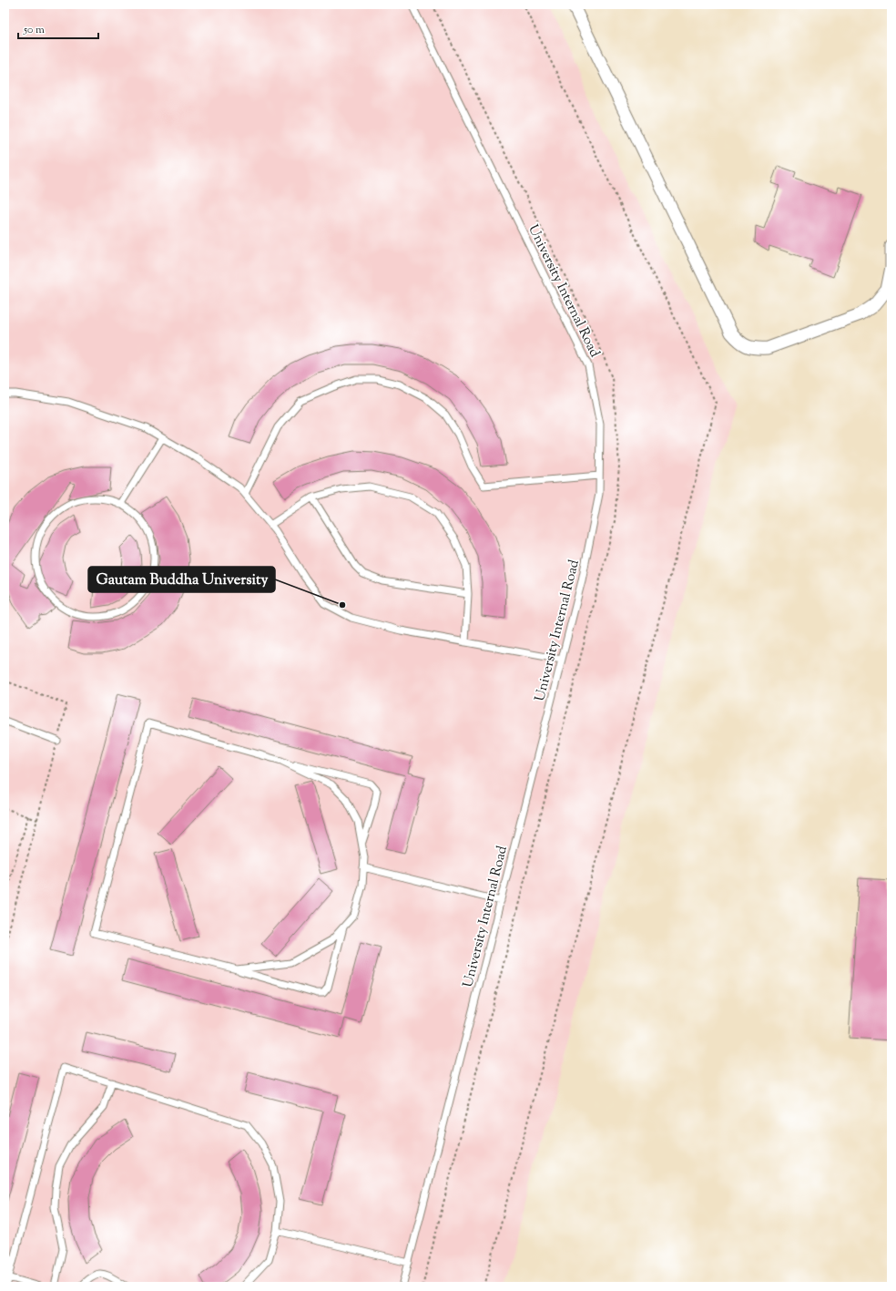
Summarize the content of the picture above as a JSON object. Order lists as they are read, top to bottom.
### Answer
{
  "streets": {
    "lane": ["University Internal Road"]
  },
  "places": ["Gautam Buddha University"],
  "scale_bar": "50 m"
}
